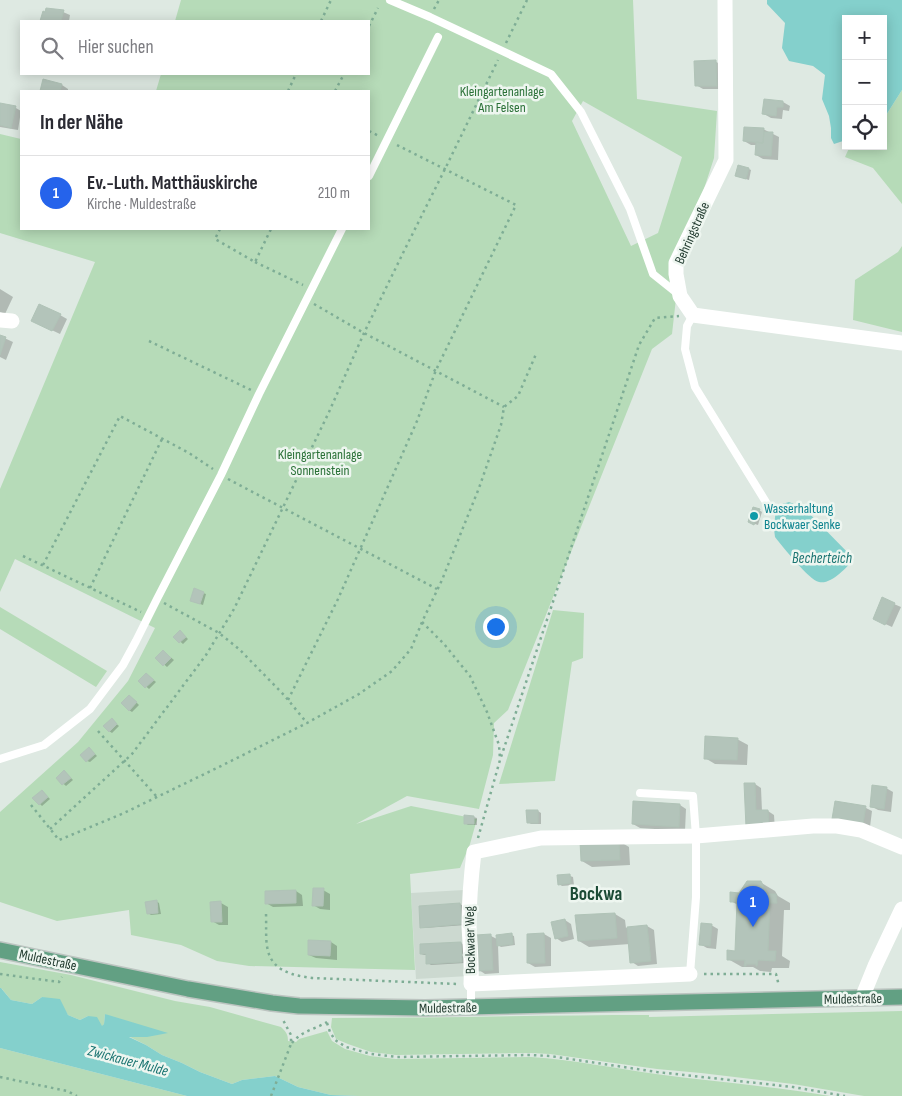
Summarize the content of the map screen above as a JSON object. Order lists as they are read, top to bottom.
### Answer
{
  "streets": {
    "main road": ["Muldestraße"],
    "street": ["Behringstraße", "Bockwaer Weg"]
  },
  "districts": ["Bockwa"],
  "water": ["Becherteich", "Zwickauer Mulde"],
  "parks": ["Kleingartenanlage Am Felsen", "Kleingartenanlage Sonnenstein"],
  "places": ["Wasserhaltung Bockwaer Senke"],
  "page": {
    "map_buttons": ["+", "−"],
    "search": "Hier suchen",
    "heading": "In der Nähe",
    "list": [
      {
        "mark": "1",
        "name": "Ev.-Luth. Matthäuskirche",
        "note": "Kirche · Muldestraße",
        "value": "210 m"
      }
    ],
    "pins": "1"
  }
}
